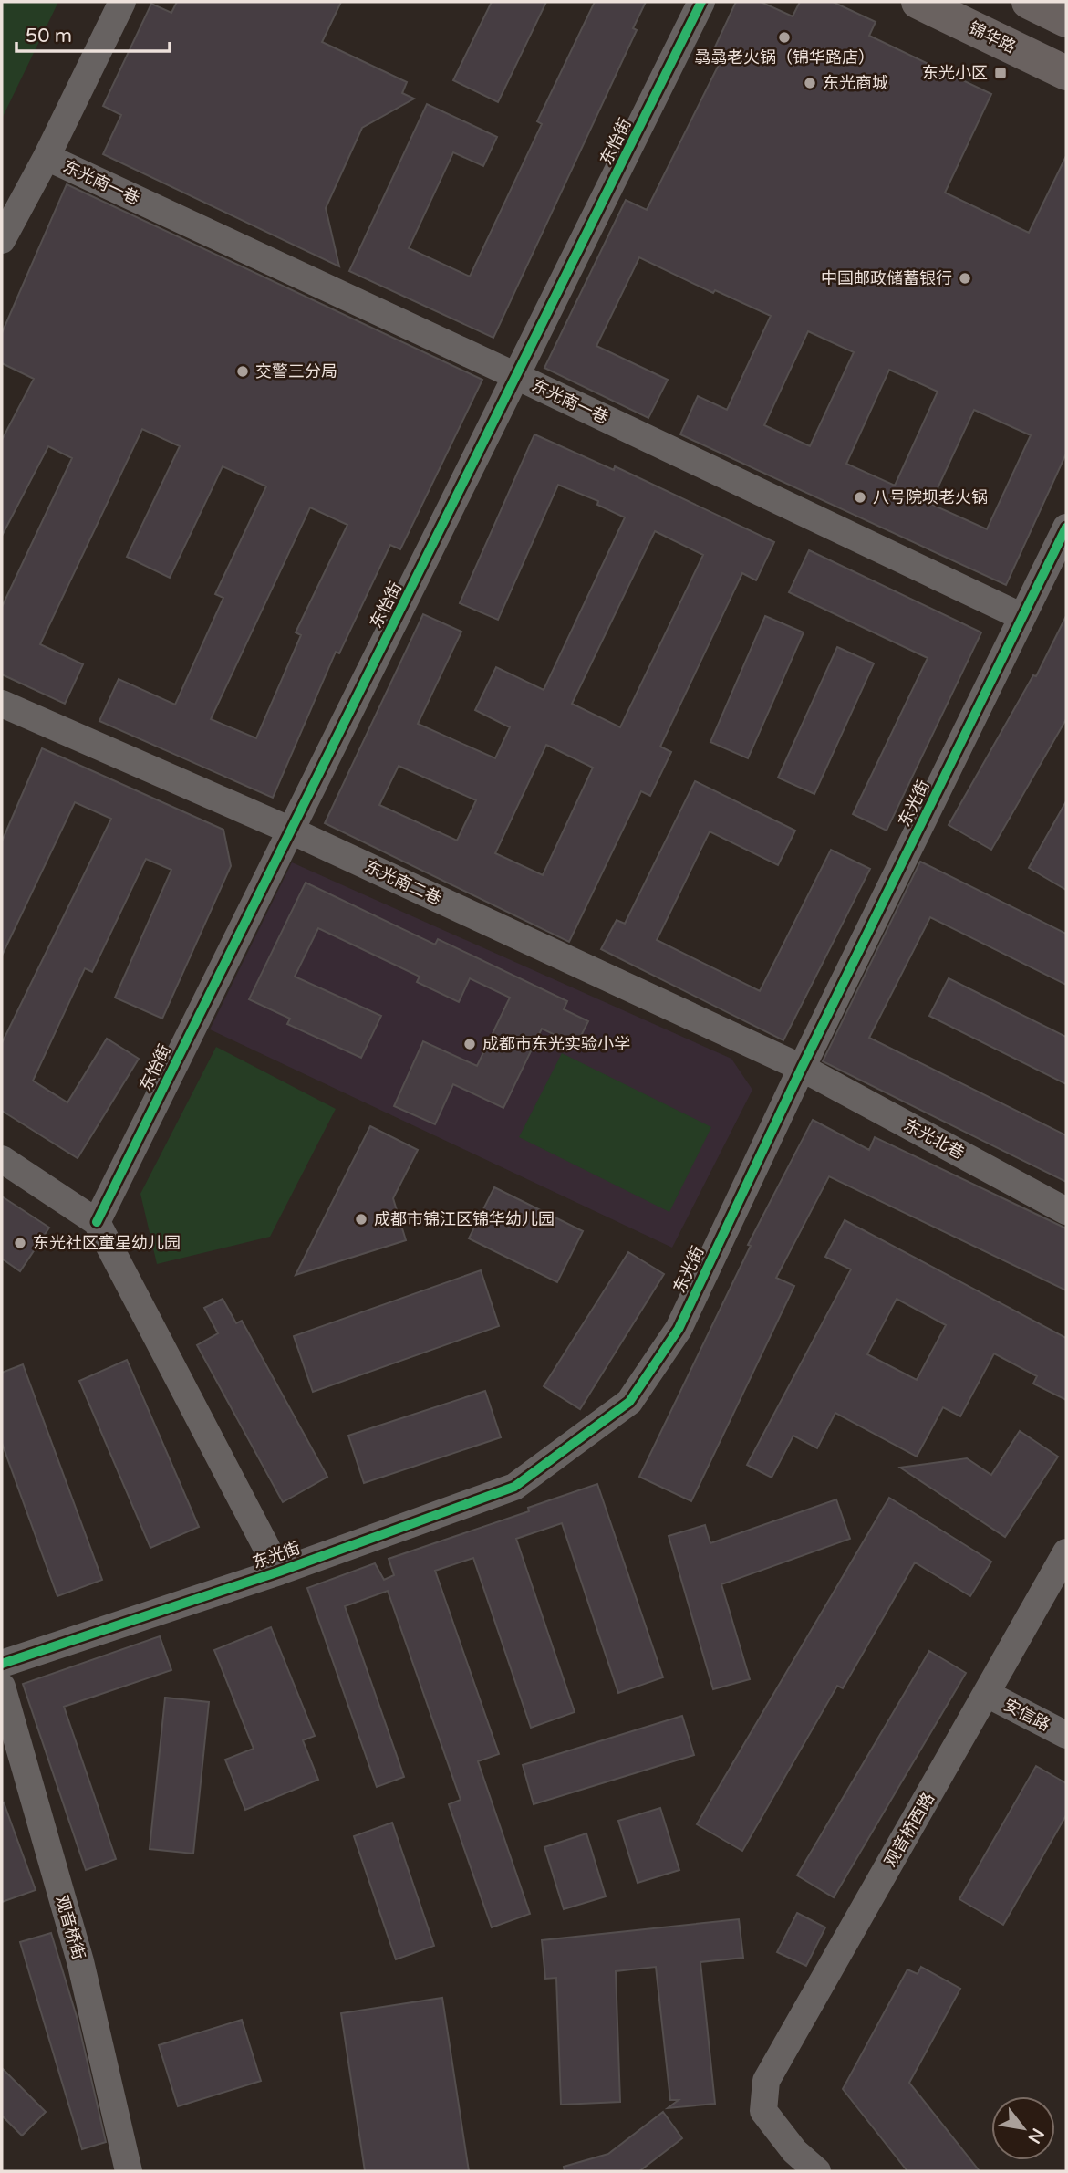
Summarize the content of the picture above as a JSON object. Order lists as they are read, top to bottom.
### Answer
{
  "streets": {
    "main road": ["锦华路"],
    "street": [
      "东怡街",
      "东光南一巷",
      "东光街",
      "东光南二巷",
      "东光北巷",
      "安信路",
      "观音桥西路",
      "观音桥街"
    ]
  },
  "crossings": [
    ["东怡街", "东光南一巷"],
    ["东怡街", "东光南二巷"],
    ["东光南一巷", "东光街"],
    ["东光街", "东光南二巷"],
    ["东光街", "东光北巷"],
    ["东光南二巷", "东光北巷"],
    ["安信路", "观音桥西路"]
  ],
  "places": {
    "other": [
      "骉骉老火锅（锦华路店）",
      "东光商城",
      "中国邮政储蓄银行",
      "交警三分局",
      "八号院坝老火锅",
      "成都市东光实验小学",
      "成都市锦江区锦华幼儿园",
      "东光社区童星幼儿园"
    ],
    "transit": ["东光小区"]
  },
  "scale_bar": "50 m",
  "north": "bottom right"
}
